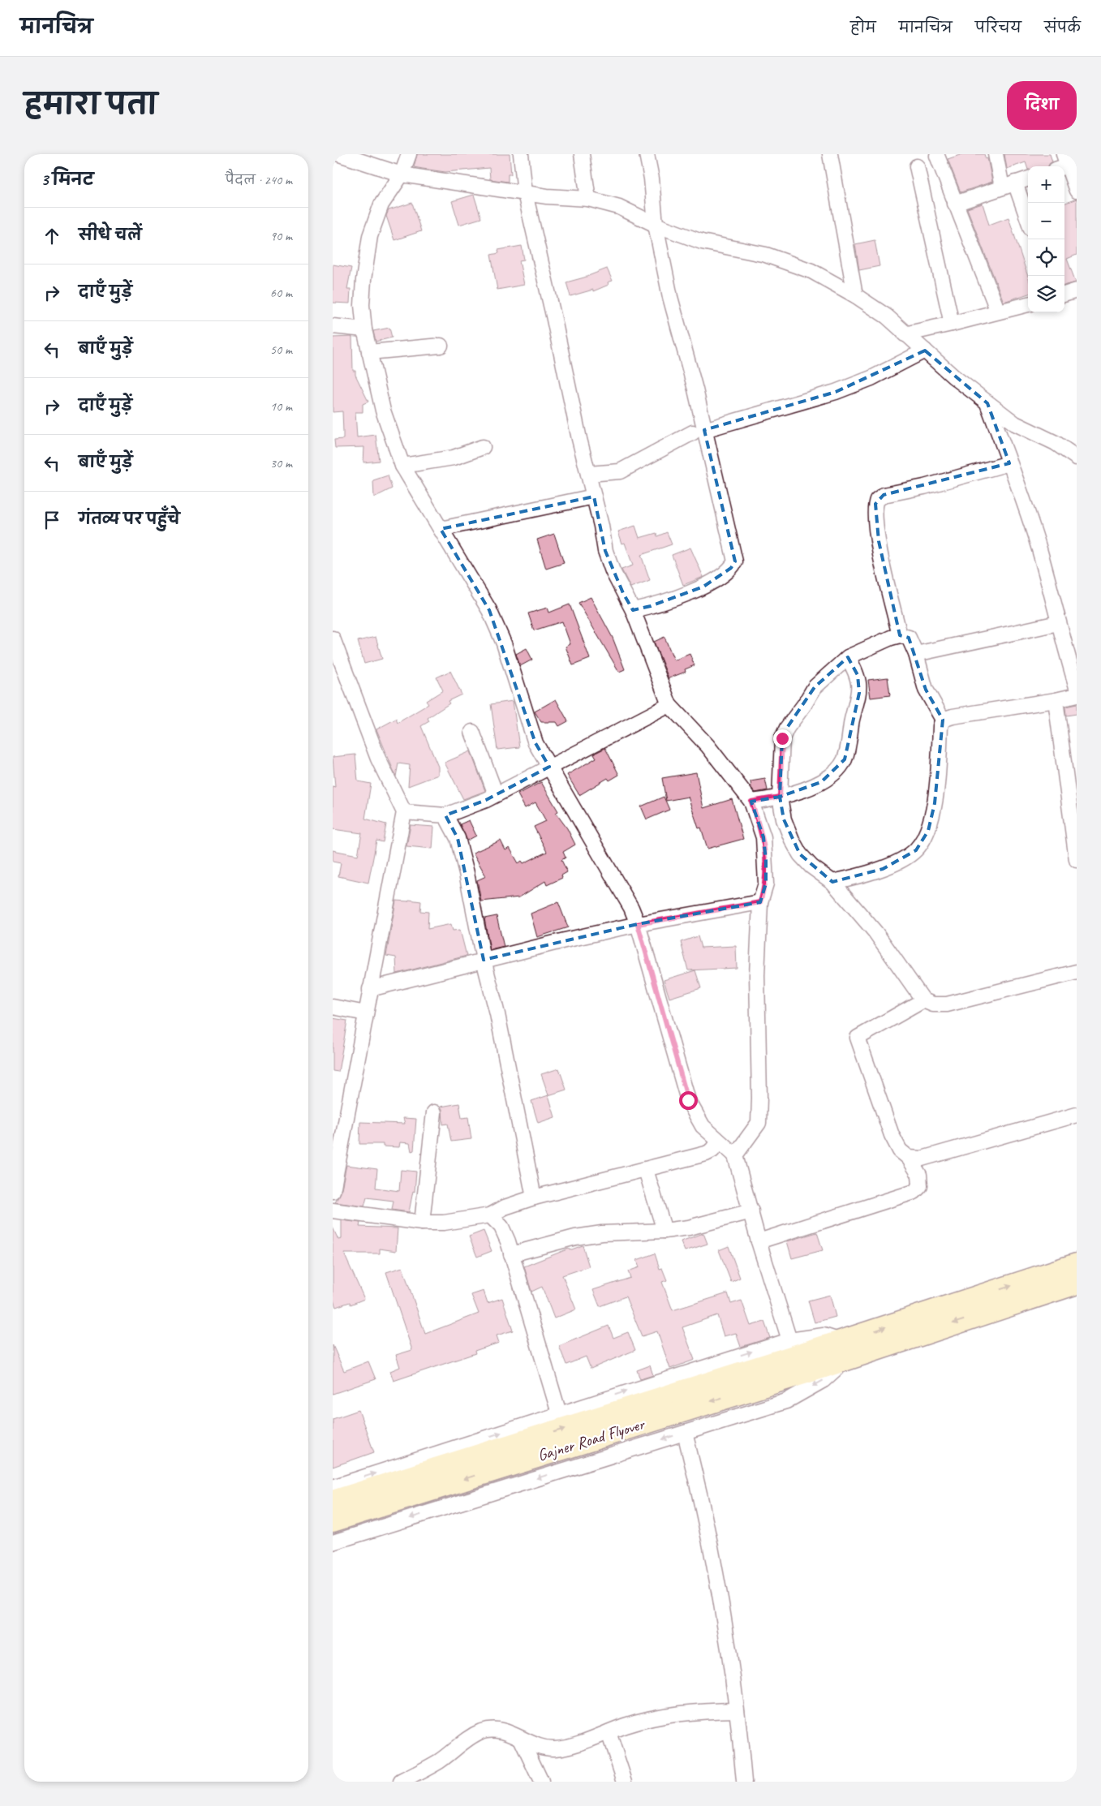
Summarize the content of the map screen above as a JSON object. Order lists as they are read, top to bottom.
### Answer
{
  "streets": {
    "main road": ["Gajner Road Flyover"]
  },
  "page": {
    "header": "मानचित्र",
    "nav": [
      "होम",
      "मानचित्र",
      "परिचय",
      "संपर्क"
    ],
    "title": "हमारा पता",
    "buttons": "दिशा",
    "heading": ["3 मिनट", "पैदल · 240 m"],
    "map_buttons": ["+", "−"],
    "list": [
      ["सीधे चलें", "90 m"],
      ["दाएँ मुड़ें", "60 m"],
      ["बाएँ मुड़ें", "50 m"],
      ["दाएँ मुड़ें", "10 m"],
      ["बाएँ मुड़ें", "30 m"],
      "गंतव्य पर पहुँचे"
    ]
  }
}
